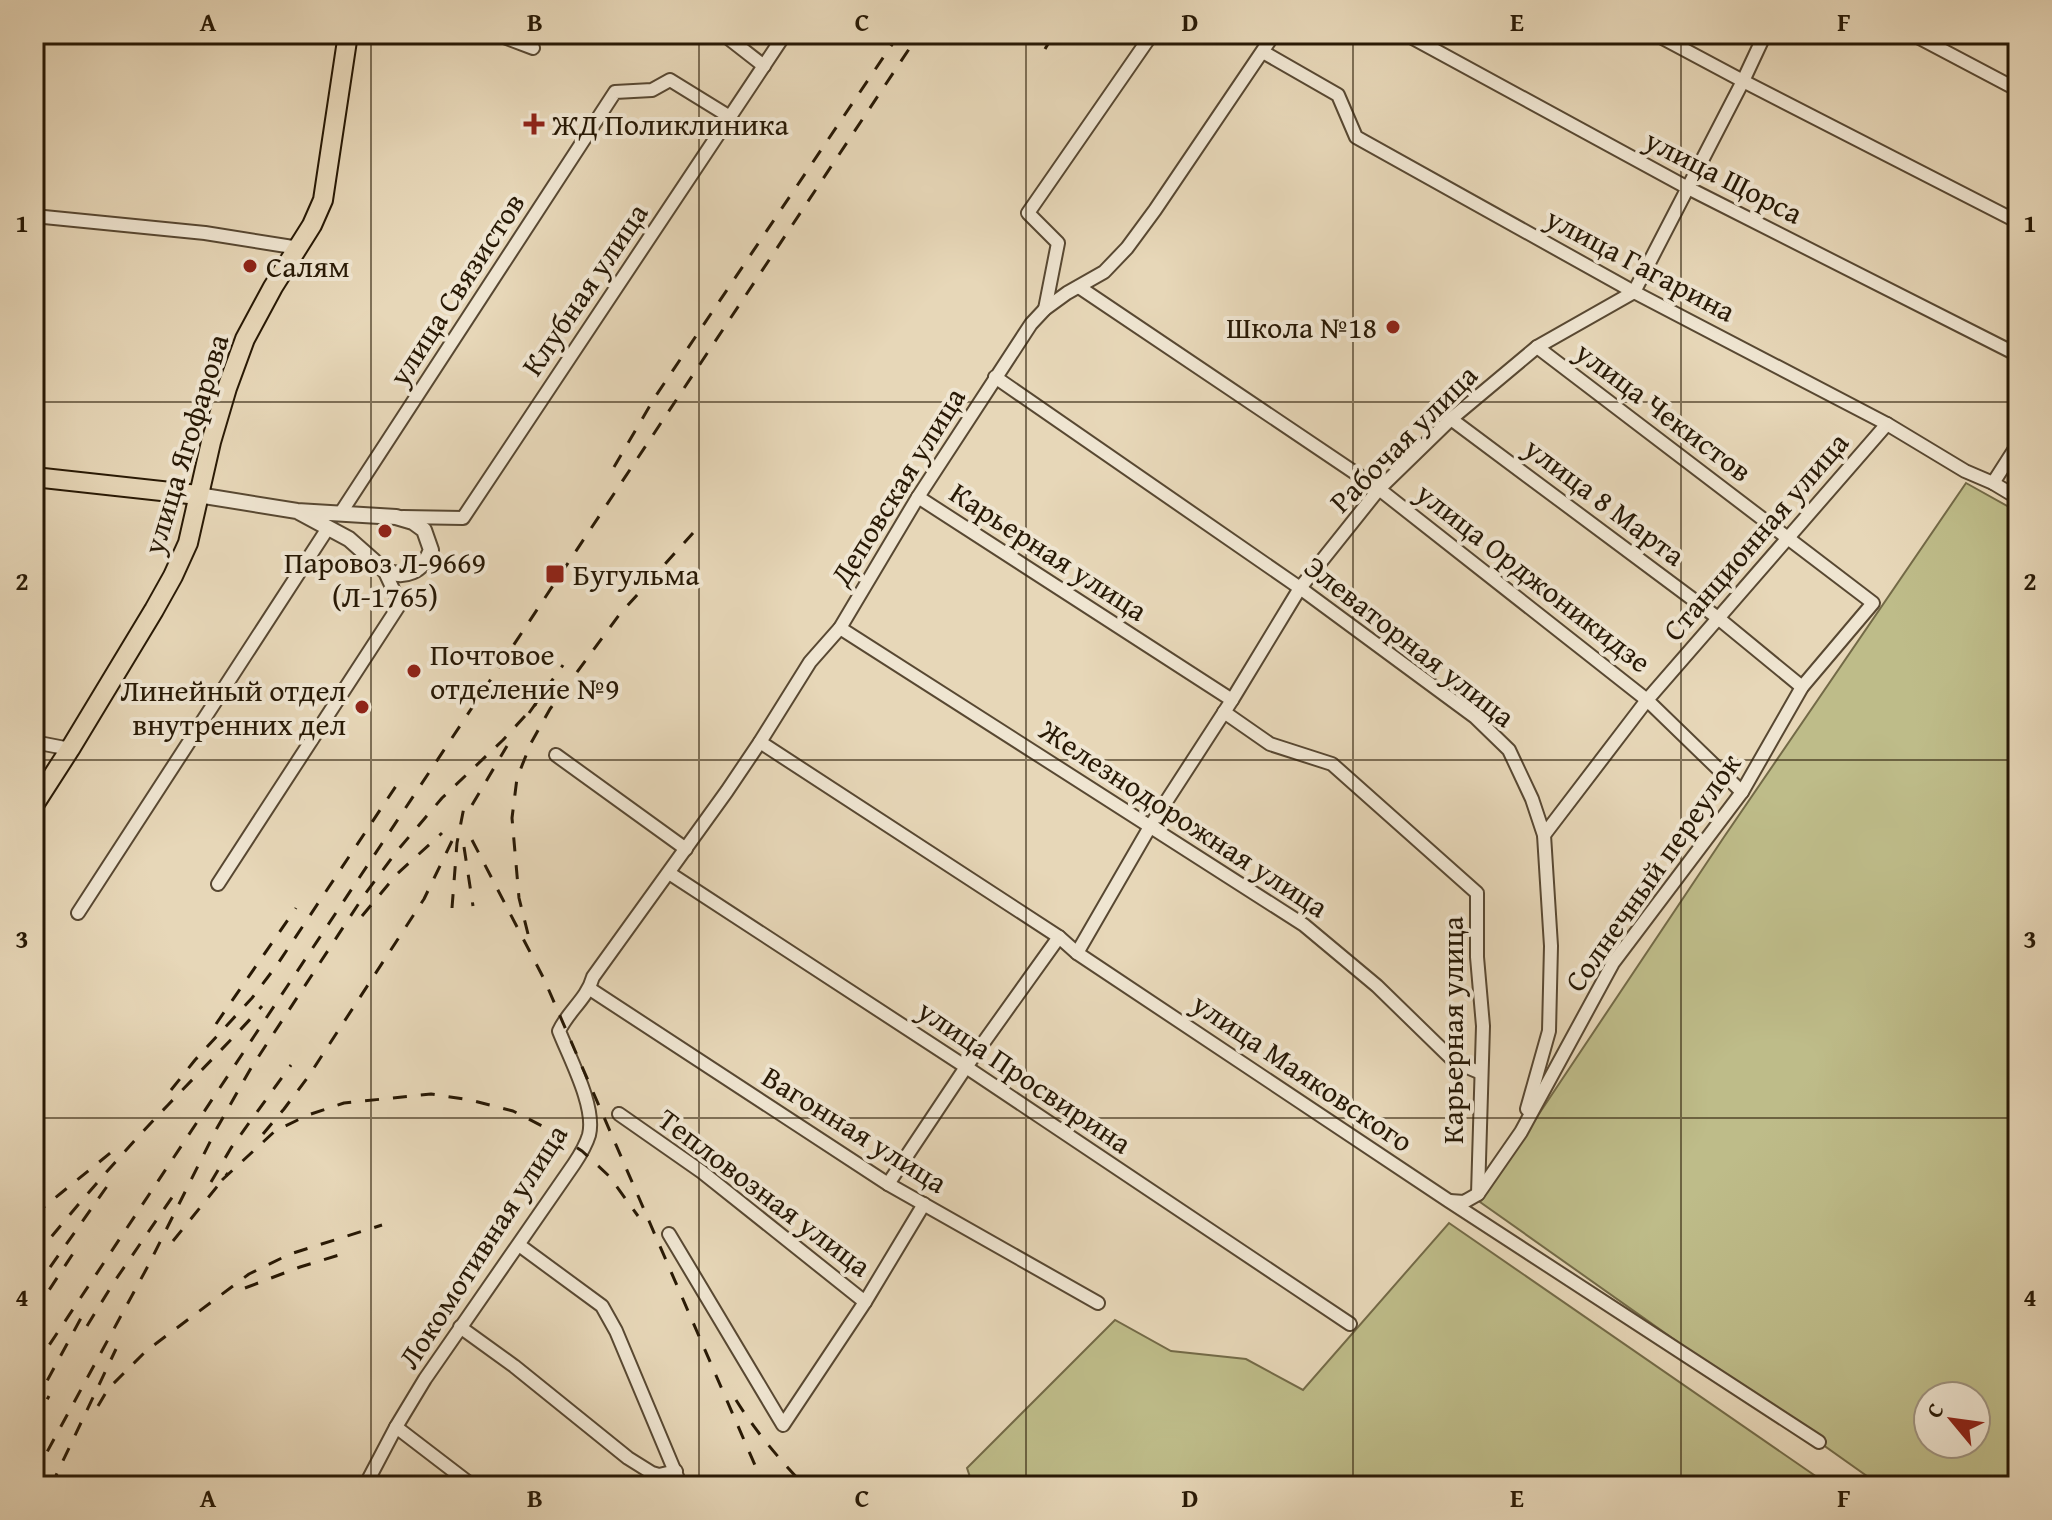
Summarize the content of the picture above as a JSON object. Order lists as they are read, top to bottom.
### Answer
{
  "streets": {
    "main road": ["улица Ягофарова"],
    "street": [
      "улица Щорса",
      "улица Гагарина",
      "улица Связистов",
      "Клубная улица",
      "улица Чекистов",
      "Рабочая улица",
      "Деповская улица",
      "улица 8 Марта",
      "Станционная улица",
      "Карьерная улица",
      "улица Орджоникидзе",
      "Элеваторная улица",
      "Железнодорожная улица",
      "Солнечный переулок",
      "улица Маяковского",
      "улица Просвирина",
      "Вагонная улица",
      "Тепловозная улица",
      "Локомотивная улица"
    ]
  },
  "crossings": [
    ["улица Гагарина", "Рабочая улица"],
    ["улица Гагарина", "Деповская улица"],
    ["улица Гагарина", "Станционная улица"],
    ["улица Связистов", "Клубная улица"],
    ["улица Чекистов", "Рабочая улица"],
    ["улица Чекистов", "Станционная улица"],
    ["улица Чекистов", "Солнечный переулок"],
    ["Рабочая улица", "улица 8 Марта"],
    ["Рабочая улица", "Карьерная улица"],
    ["Рабочая улица", "улица Орджоникидзе"],
    ["Рабочая улица", "Элеваторная улица"],
    ["Рабочая улица", "Железнодорожная улица"],
    ["Рабочая улица", "улица Маяковского"],
    ["Деповская улица", "Карьерная улица"],
    ["Деповская улица", "улица Орджоникидзе"],
    ["Деповская улица", "Элеваторная улица"],
    ["Деповская улица", "Железнодорожная улица"],
    ["Деповская улица", "улица Маяковского"],
    ["Деповская улица", "улица Просвирина"],
    ["Деповская улица", "Вагонная улица"],
    ["Деповская улица", "Локомотивная улица"],
    ["улица 8 Марта", "Станционная улица"],
    ["улица 8 Марта", "Солнечный переулок"],
    ["Станционная улица", "улица Орджоникидзе"],
    ["Станционная улица", "Элеваторная улица"],
    ["Карьерная улица", "Железнодорожная улица"],
    ["Карьерная улица", "Солнечный переулок"],
    ["улица Орджоникидзе", "Солнечный переулок"],
    ["Элеваторная улица", "Солнечный переулок"],
    ["Вагонная улица", "Тепловозная улица"],
    ["Вагонная улица", "Локомотивная улица"]
  ],
  "places": {
    "health": ["ЖД Поликлиника"],
    "other": [
      "Салям",
      "Школа №18",
      "Паровоз Л-9669 (Л-1765)",
      "Почтовое отделение №9",
      "Линейный отдел внутренних дел"
    ],
    "transit": ["Бугульма"]
  },
  "north": "top left",
  "grid": {
    "columns": [
      "A",
      "B",
      "C",
      "D",
      "E",
      "F"
    ],
    "rows": [
      "1",
      "2",
      "3",
      "4"
    ]
  }
}
